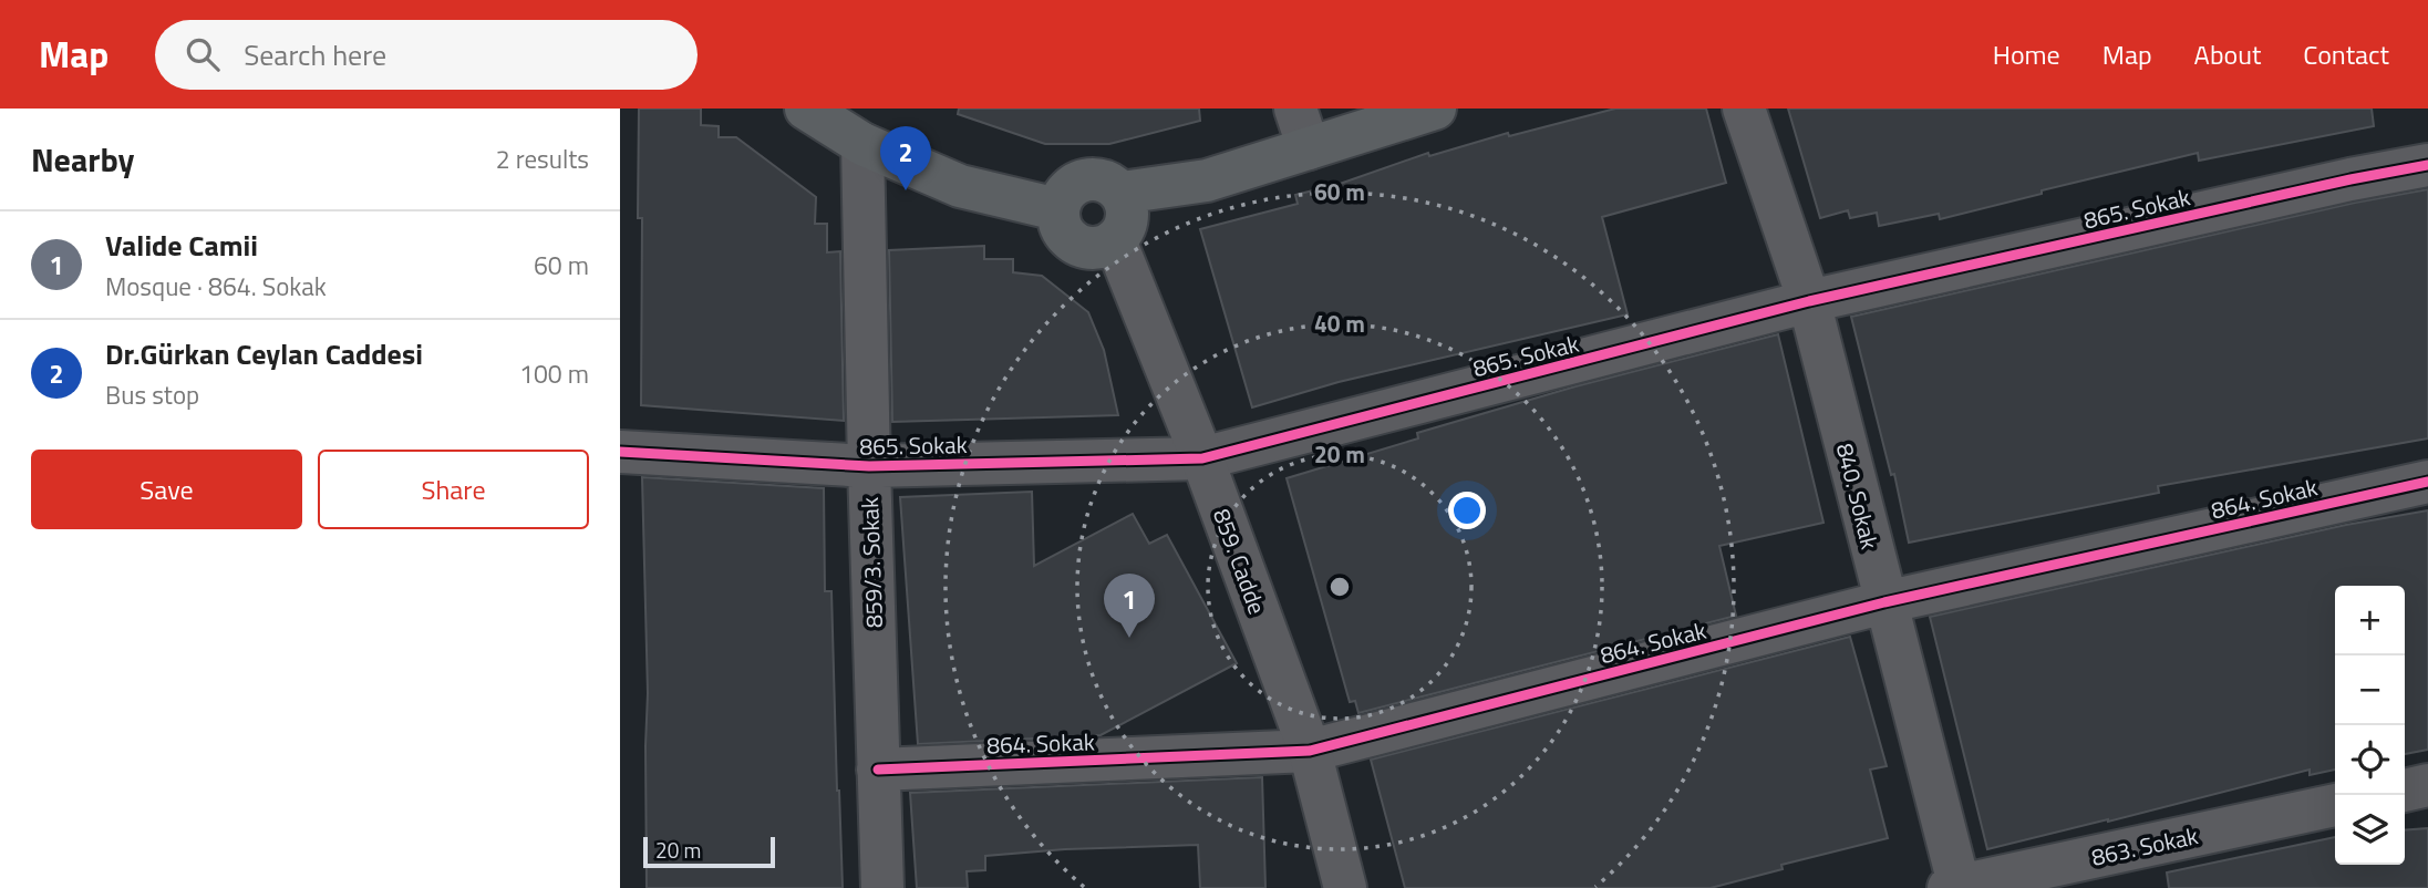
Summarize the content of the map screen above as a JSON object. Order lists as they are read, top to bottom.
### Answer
{
  "streets": {
    "street": [
      "865. Sokak",
      "840. Sokak",
      "864. Sokak",
      "859. Cadde",
      "859/3. Sokak",
      "863. Sokak"
    ]
  },
  "crossings": [
    ["865. Sokak", "840. Sokak"],
    ["865. Sokak", "859. Cadde"],
    ["865. Sokak", "859/3. Sokak"],
    ["840. Sokak", "864. Sokak"],
    ["840. Sokak", "863. Sokak"],
    ["864. Sokak", "859. Cadde"],
    ["864. Sokak", "859/3. Sokak"]
  ],
  "scale_bar": "20 m",
  "page": {
    "header": "Map",
    "search": "Search here",
    "nav": [
      "Home",
      "Map",
      "About",
      "Contact"
    ],
    "heading": ["Nearby", "2 results"],
    "pins": ["2", "1"],
    "list": [
      {
        "mark": "1",
        "name": "Valide Camii",
        "note": "Mosque · 864. Sokak",
        "value": "60 m"
      },
      {
        "mark": "2",
        "name": "Dr.Gürkan Ceylan Caddesi",
        "note": "Bus stop",
        "value": "100 m"
      }
    ],
    "buttons": ["Save", "Share"],
    "map_buttons": ["+", "−"],
    "scale": "20 m"
  },
  "rings": ["60 m", "40 m", "20 m"]
}
